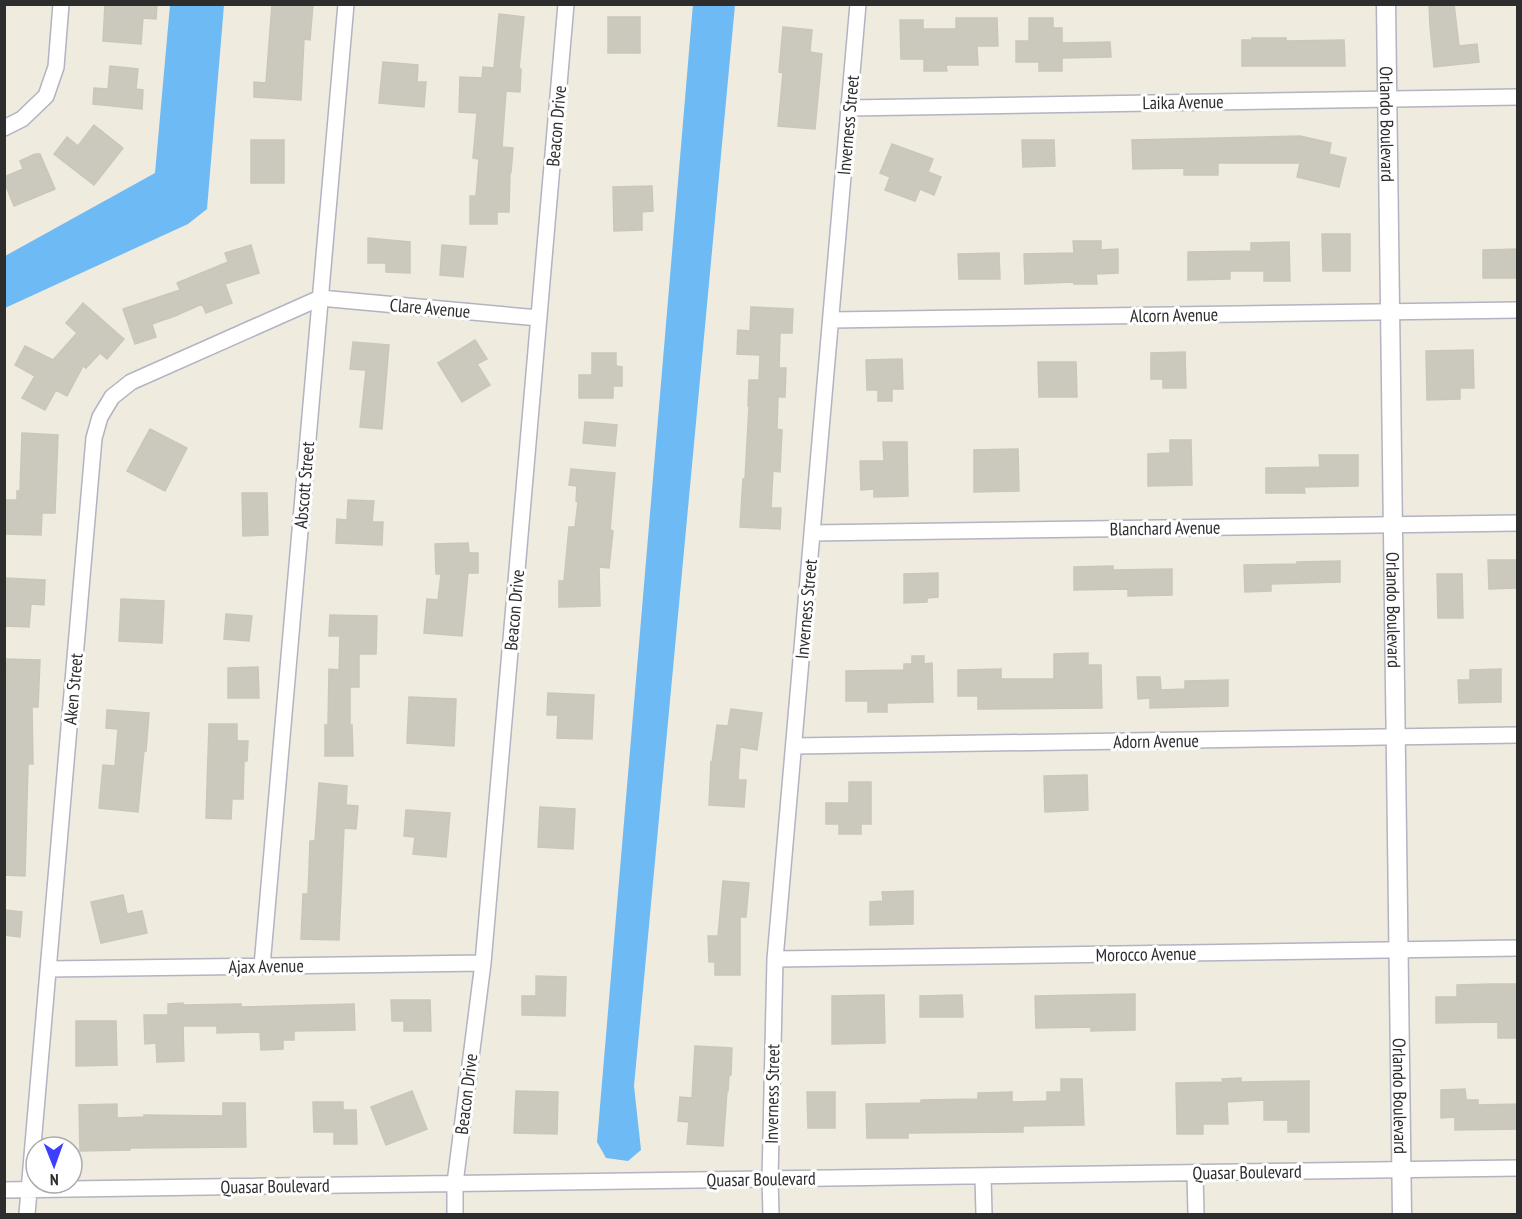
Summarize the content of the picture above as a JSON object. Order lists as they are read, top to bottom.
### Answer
{
  "streets": {
    "street": [
      "Laika Avenue",
      "Orlando Boulevard",
      "Inverness Street",
      "Beacon Drive",
      "Clare Avenue",
      "Alcorn Avenue",
      "Abscott Street",
      "Blanchard Avenue",
      "Aken Street",
      "Adorn Avenue",
      "Morocco Avenue",
      "Ajax Avenue",
      "Quasar Boulevard"
    ]
  },
  "crossings": [
    ["Laika Avenue", "Orlando Boulevard"],
    ["Laika Avenue", "Inverness Street"],
    ["Orlando Boulevard", "Alcorn Avenue"],
    ["Orlando Boulevard", "Blanchard Avenue"],
    ["Orlando Boulevard", "Adorn Avenue"],
    ["Orlando Boulevard", "Morocco Avenue"],
    ["Orlando Boulevard", "Quasar Boulevard"],
    ["Inverness Street", "Alcorn Avenue"],
    ["Inverness Street", "Blanchard Avenue"],
    ["Inverness Street", "Adorn Avenue"],
    ["Inverness Street", "Morocco Avenue"],
    ["Inverness Street", "Quasar Boulevard"],
    ["Beacon Drive", "Clare Avenue"],
    ["Beacon Drive", "Ajax Avenue"],
    ["Beacon Drive", "Quasar Boulevard"],
    ["Clare Avenue", "Abscott Street"],
    ["Clare Avenue", "Aken Street"],
    ["Abscott Street", "Aken Street"],
    ["Abscott Street", "Ajax Avenue"],
    ["Aken Street", "Ajax Avenue"]
  ],
  "north": "bottom"
}
